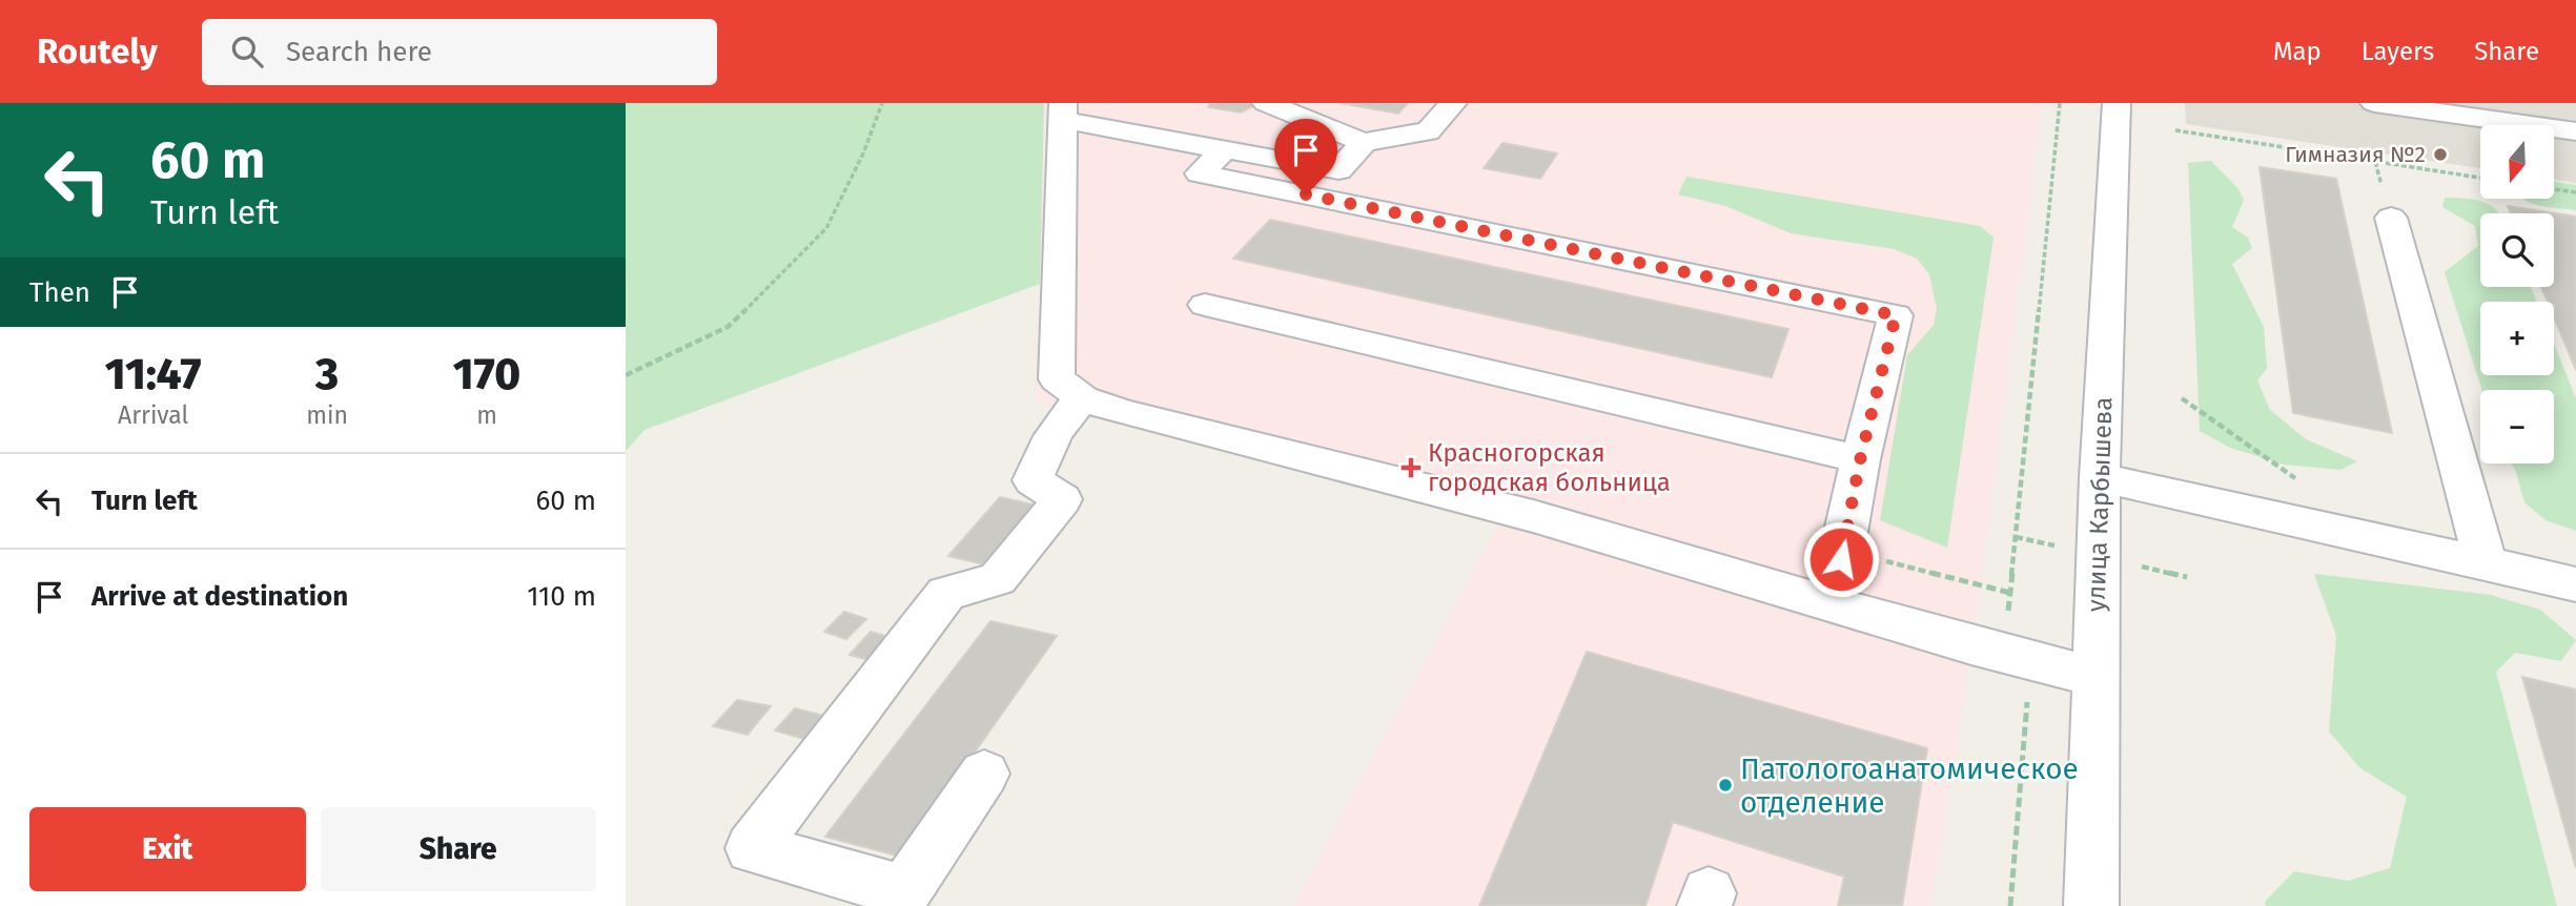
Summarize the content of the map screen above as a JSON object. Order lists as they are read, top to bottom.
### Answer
{
  "streets": {
    "street": ["улица Карбышева"]
  },
  "places": {
    "other": ["Гимназия №2", "Патологоанатомическое отделение"],
    "health": ["Красногорская городская больница"]
  },
  "north": "bottom",
  "page": {
    "header": "Routely",
    "search": "Search here",
    "nav": ["Map", "Layers", "Share"],
    "turn": ["60 m", "Turn left"],
    "map_buttons": ["+", "−"],
    "then": "Then",
    "eta": [
      "11:47",
      "Arrival",
      "3",
      "min",
      "170",
      "m"
    ],
    "list": [
      {
        "name": "Turn left",
        "value": "60 m"
      },
      {
        "name": "Arrive at destination",
        "value": "110 m"
      }
    ],
    "buttons": ["Exit", "Share"]
  }
}
